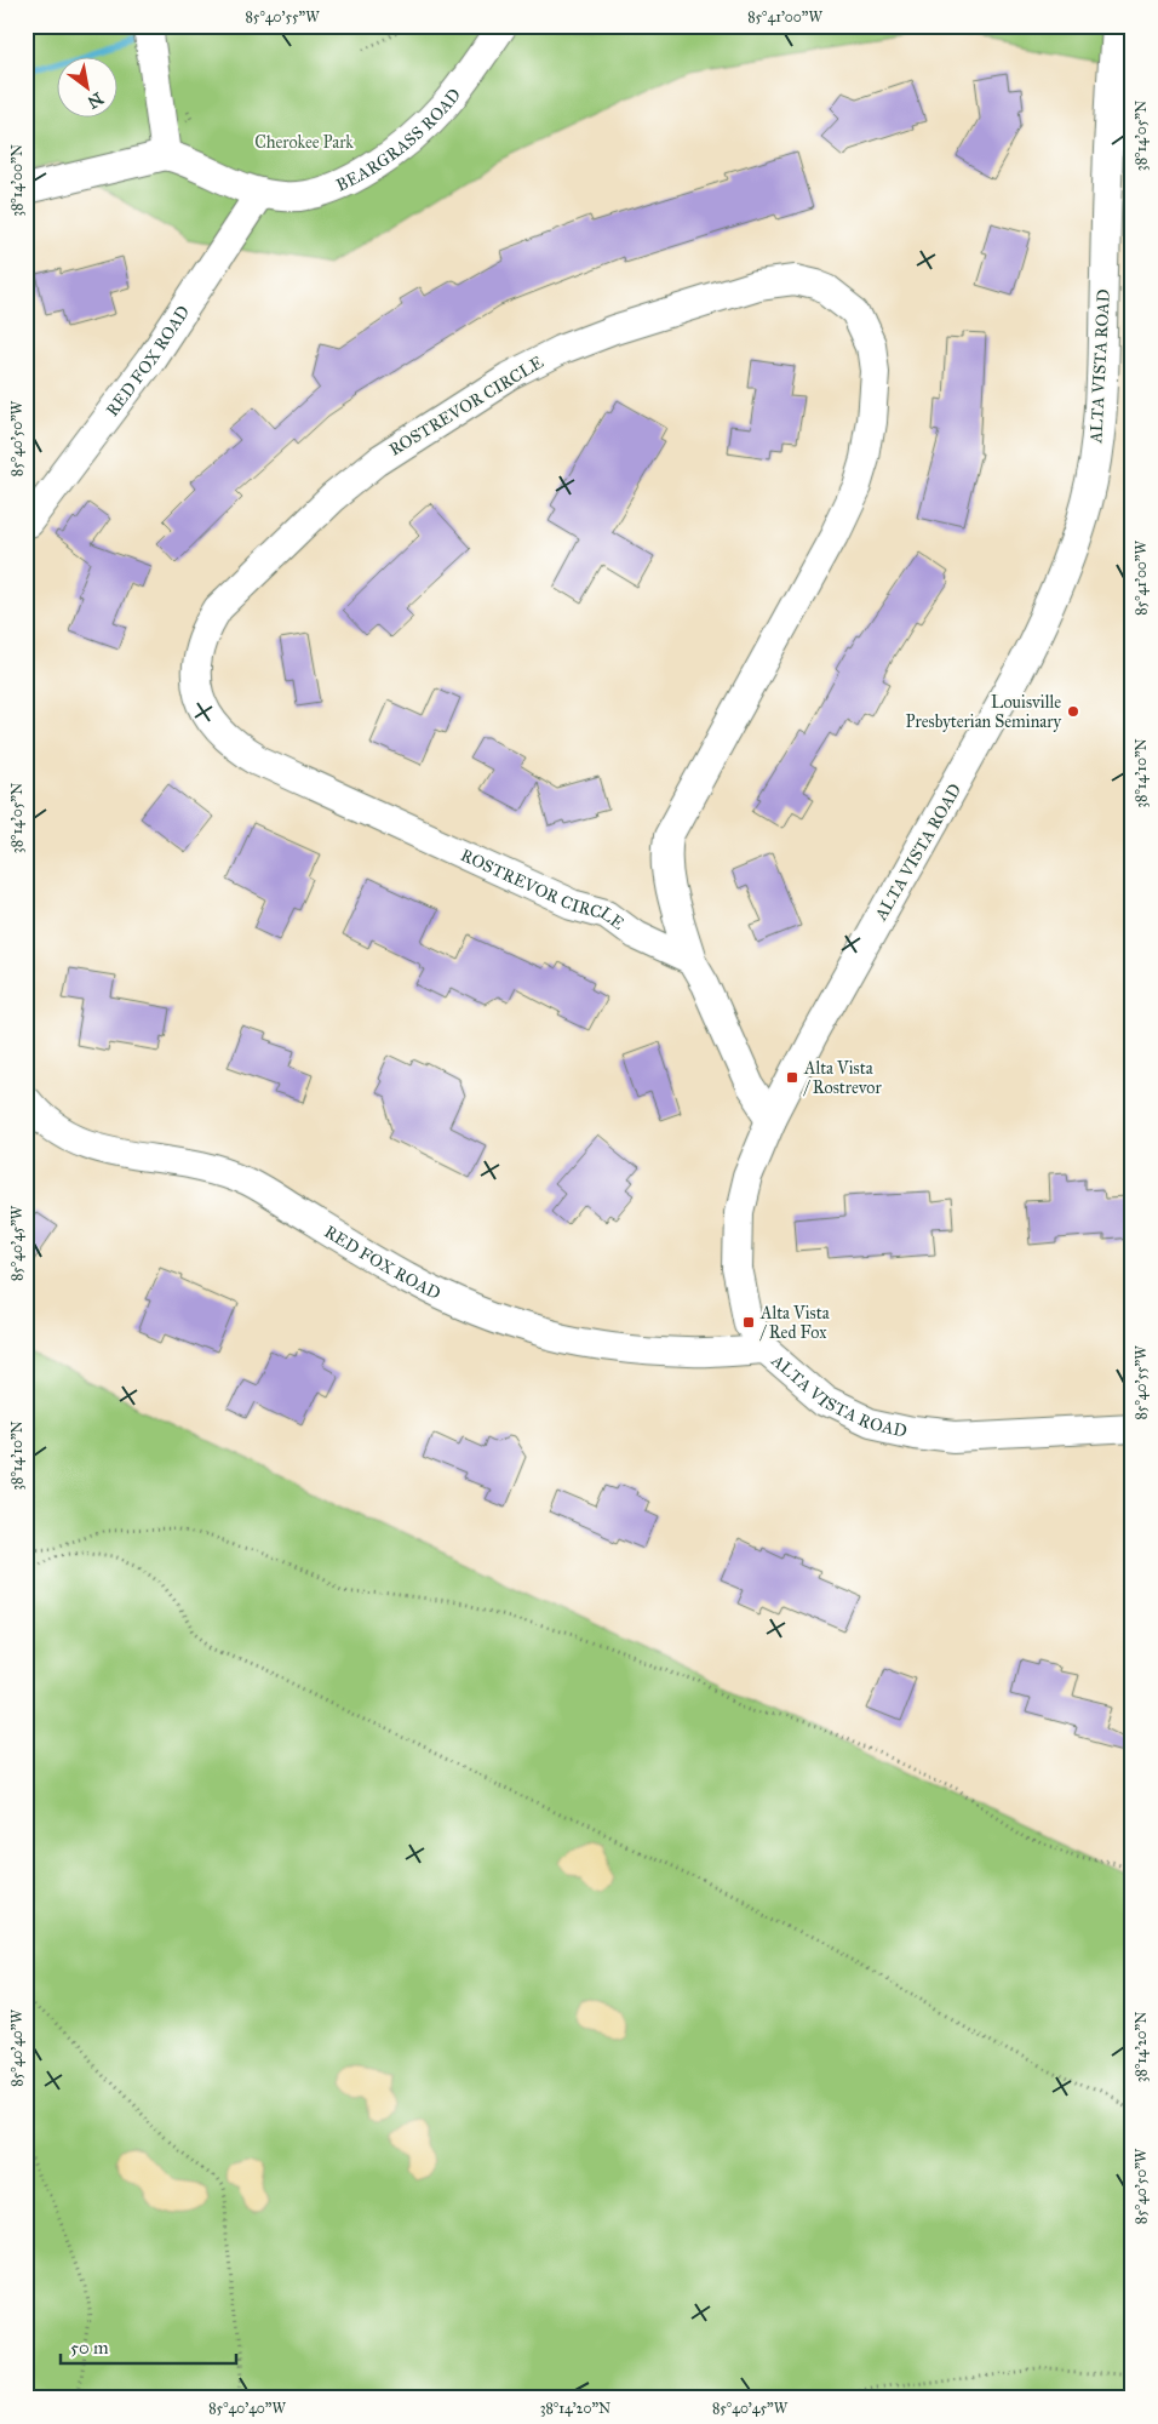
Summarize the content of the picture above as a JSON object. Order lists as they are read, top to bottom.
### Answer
{
  "streets": {
    "street": [
      "BEARGRASS ROAD",
      "RED FOX ROAD",
      "ALTA VISTA ROAD",
      "ROSTREVOR CIRCLE"
    ]
  },
  "crossings": [
    ["BEARGRASS ROAD", "RED FOX ROAD"],
    ["RED FOX ROAD", "ALTA VISTA ROAD"],
    ["ALTA VISTA ROAD", "ROSTREVOR CIRCLE"]
  ],
  "parks": ["Cherokee Park"],
  "places": {
    "other": ["Louisville Presbyterian Seminary"],
    "transit": ["Alta Vista / Rostrevor", "Alta Vista / Red Fox"]
  },
  "scale_bar": "50 m",
  "north": "bottom right",
  "coordinates": [
    "85°40'55\"W",
    "85°41'00\"W",
    "38°14'05\"N",
    "38°14'00\"N",
    "85°40'50\"W",
    "38°14'10\"N",
    "85°40'45\"W",
    "38°14'20\"N",
    "85°40'40\"W"
  ]
}
